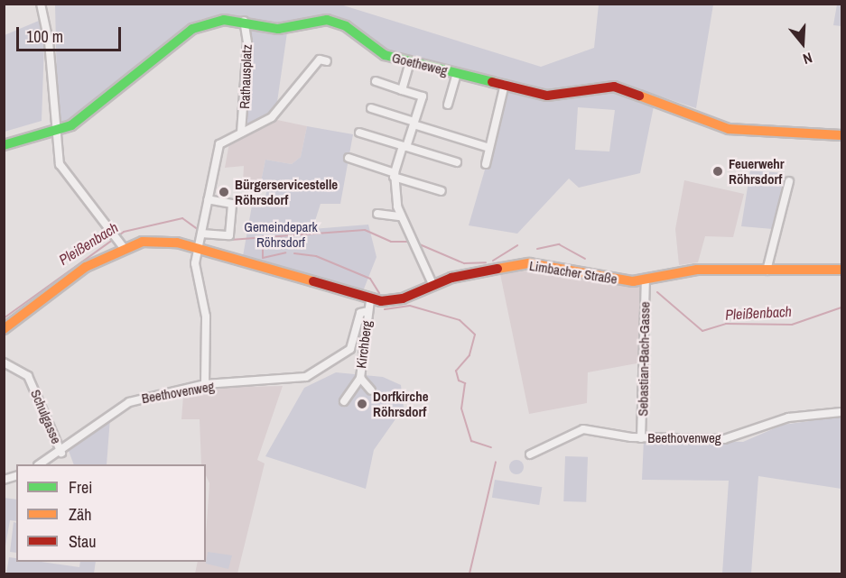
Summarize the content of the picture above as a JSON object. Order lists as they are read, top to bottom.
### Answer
{
  "streets": {
    "street": [
      "Goetheweg",
      "Rathausplatz",
      "Limbacher Straße",
      "Kirchberg",
      "Sebastian-Bach-Gasse",
      "Beethovenweg",
      "Schulgasse"
    ]
  },
  "crossings": [
    ["Goetheweg", "Rathausplatz"],
    ["Rathausplatz", "Limbacher Straße"],
    ["Rathausplatz", "Beethovenweg"],
    ["Limbacher Straße", "Kirchberg"],
    ["Limbacher Straße", "Sebastian-Bach-Gasse"],
    ["Kirchberg", "Beethovenweg"],
    ["Sebastian-Bach-Gasse", "Beethovenweg"],
    ["Beethovenweg", "Schulgasse"]
  ],
  "water": ["Pleißenbach"],
  "parks": ["Gemeindepark Röhrsdorf"],
  "places": ["Feuerwehr Röhrsdorf", "Bürgerservicestelle Röhrsdorf", "Dorfkirche Röhrsdorf"],
  "legend": ["Frei", "Zäh", "Stau"],
  "scale_bar": "100 m",
  "north": "bottom"
}
